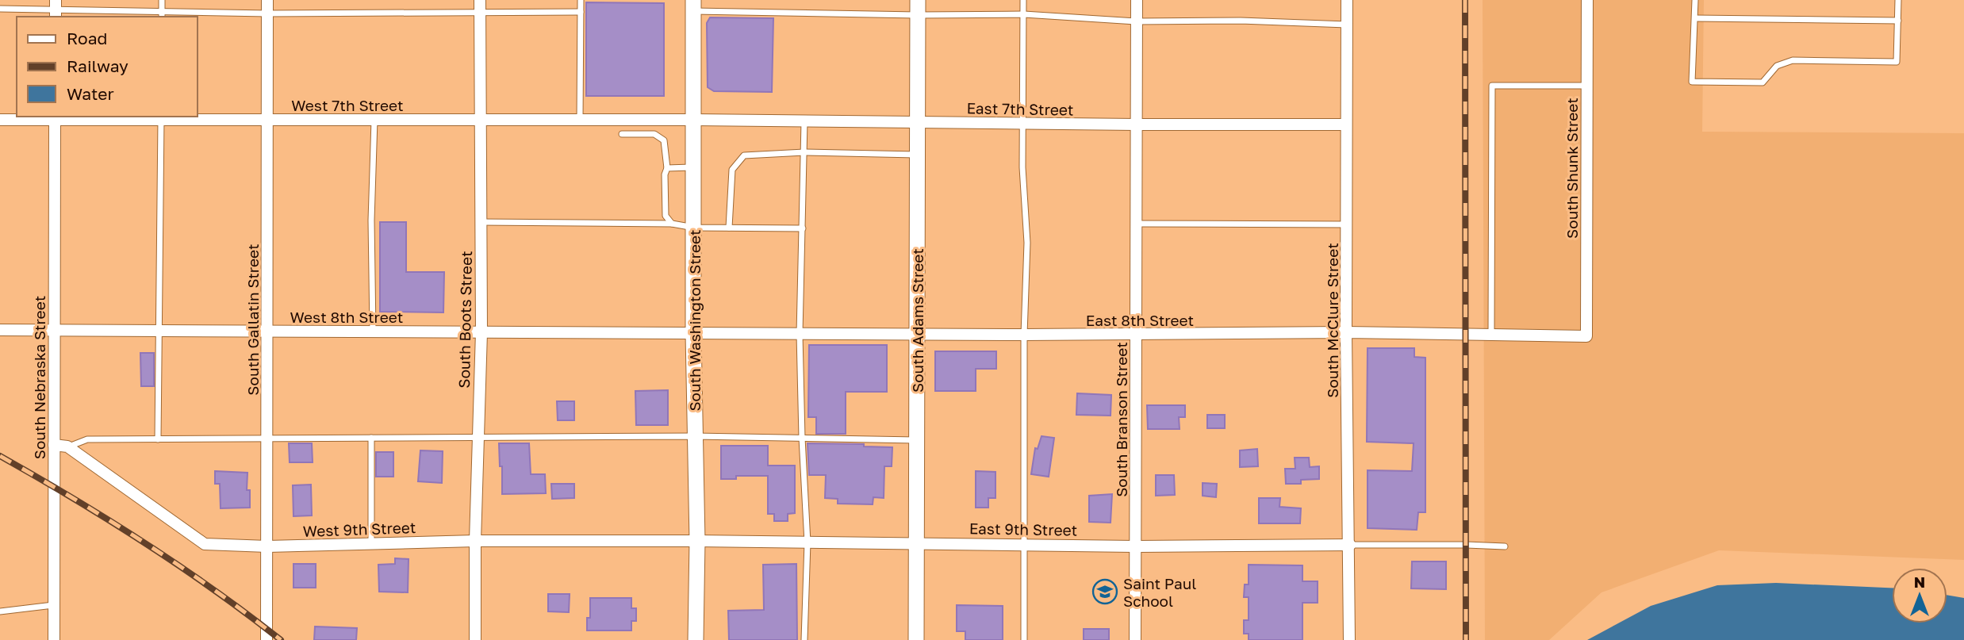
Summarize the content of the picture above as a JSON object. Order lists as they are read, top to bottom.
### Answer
{
  "streets": {
    "main road": ["South Washington Street", "South Adams Street"],
    "street": [
      "West 7th Street",
      "East 7th Street",
      "South Shunk Street",
      "West 8th Street",
      "South Gallatin Street",
      "South Boots Street",
      "East 8th Street",
      "South McClure Street",
      "South Nebraska Street",
      "South Branson Street",
      "West 9th Street",
      "East 9th Street"
    ]
  },
  "crossings": [
    ["West 7th Street", "East 7th Street"],
    ["West 7th Street", "South Gallatin Street"],
    ["West 7th Street", "South Boots Street"],
    ["West 7th Street", "South Washington Street"],
    ["West 7th Street", "South Nebraska Street"],
    ["East 7th Street", "South Washington Street"],
    ["East 7th Street", "South Adams Street"],
    ["East 7th Street", "South McClure Street"],
    ["East 7th Street", "South Branson Street"],
    ["South Shunk Street", "East 8th Street"],
    ["West 8th Street", "South Gallatin Street"],
    ["West 8th Street", "South Boots Street"],
    ["West 8th Street", "East 8th Street"],
    ["West 8th Street", "South Washington Street"],
    ["West 8th Street", "South Nebraska Street"],
    ["South Gallatin Street", "West 9th Street"],
    ["South Boots Street", "West 9th Street"],
    ["East 8th Street", "South Washington Street"],
    ["East 8th Street", "South Adams Street"],
    ["East 8th Street", "South McClure Street"],
    ["East 8th Street", "South Branson Street"],
    ["South Washington Street", "West 9th Street"],
    ["South Washington Street", "East 9th Street"],
    ["South Adams Street", "East 9th Street"],
    ["South McClure Street", "East 9th Street"],
    ["South Nebraska Street", "West 9th Street"],
    ["South Branson Street", "East 9th Street"],
    ["West 9th Street", "East 9th Street"]
  ],
  "places": {
    "school or university": ["Saint Paul School"]
  },
  "legend": ["Road", "Railway", "Water"],
  "north": "top"
}
